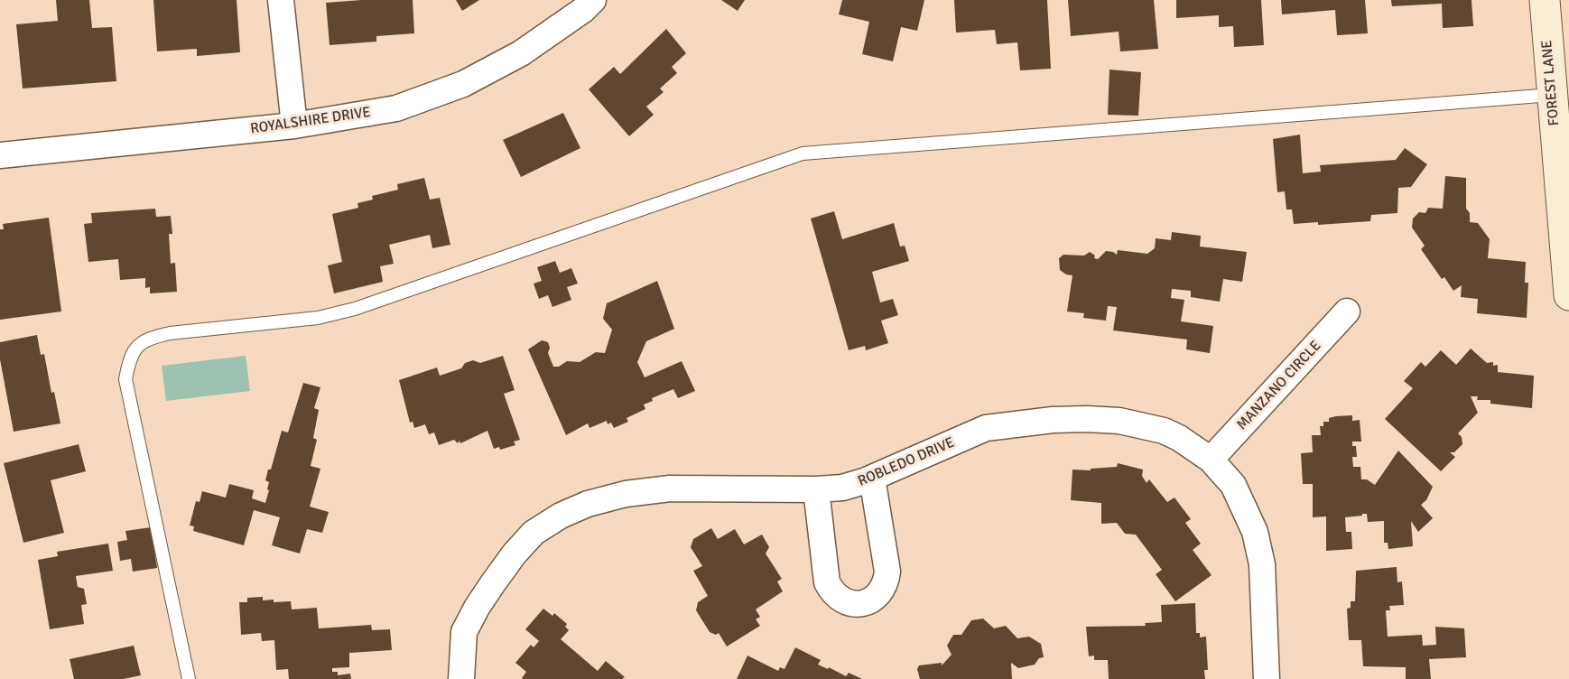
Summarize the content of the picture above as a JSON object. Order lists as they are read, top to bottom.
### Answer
{
  "streets": {
    "main road": ["FOREST LANE"],
    "street": ["ROYALSHIRE DRIVE", "MANZANO CIRCLE", "ROBLEDO DRIVE"]
  },
  "crossings": [
    ["MANZANO CIRCLE", "ROBLEDO DRIVE"]
  ]
}
